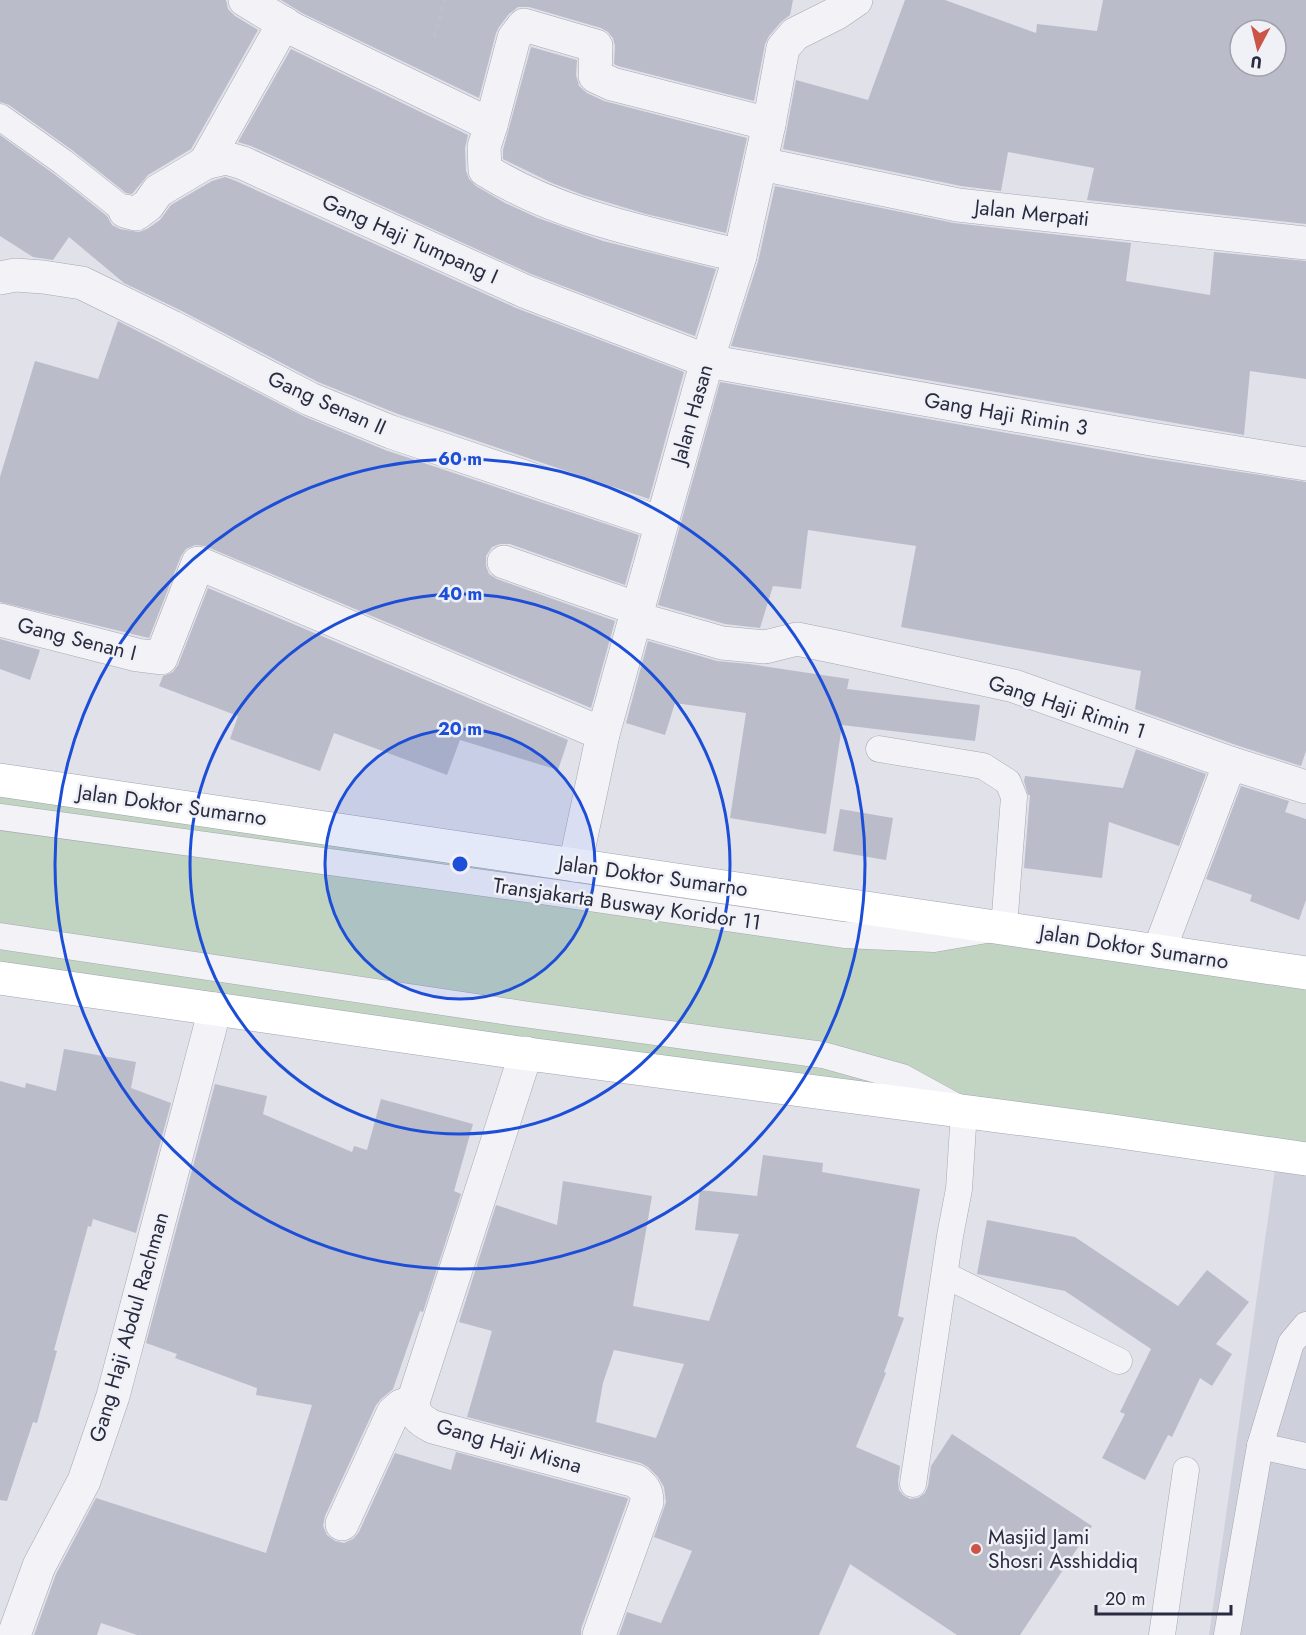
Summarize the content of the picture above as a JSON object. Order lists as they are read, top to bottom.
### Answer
{
  "streets": {
    "main road": ["Jalan Doktor Sumarno"],
    "street": [
      "Jalan Merpati",
      "Gang Haji Tumpang I",
      "Gang Senan II",
      "Jalan Hasan",
      "Gang Haji Rimin 3",
      "Gang Senan I",
      "Gang Haji Rimin 1",
      "Gang Haji Abdul Rachman",
      "Gang Haji Misna"
    ],
    "lane": ["Transjakarta Busway Koridor 11"]
  },
  "crossings": [
    ["Jalan Merpati", "Jalan Hasan"],
    ["Gang Haji Tumpang I", "Jalan Hasan"],
    ["Gang Haji Tumpang I", "Gang Haji Rimin 3"],
    ["Gang Senan II", "Jalan Hasan"],
    ["Jalan Hasan", "Gang Haji Rimin 3"],
    ["Jalan Hasan", "Gang Senan I"],
    ["Jalan Hasan", "Gang Haji Rimin 1"],
    ["Jalan Hasan", "Jalan Doktor Sumarno"],
    ["Jalan Doktor Sumarno", "Transjakarta Busway Koridor 11"]
  ],
  "places": ["Masjid Jami Shosri Asshiddiq"],
  "scale_bar": "20 m",
  "north": "bottom",
  "rings": ["60 m", "40 m", "20 m"]
}
